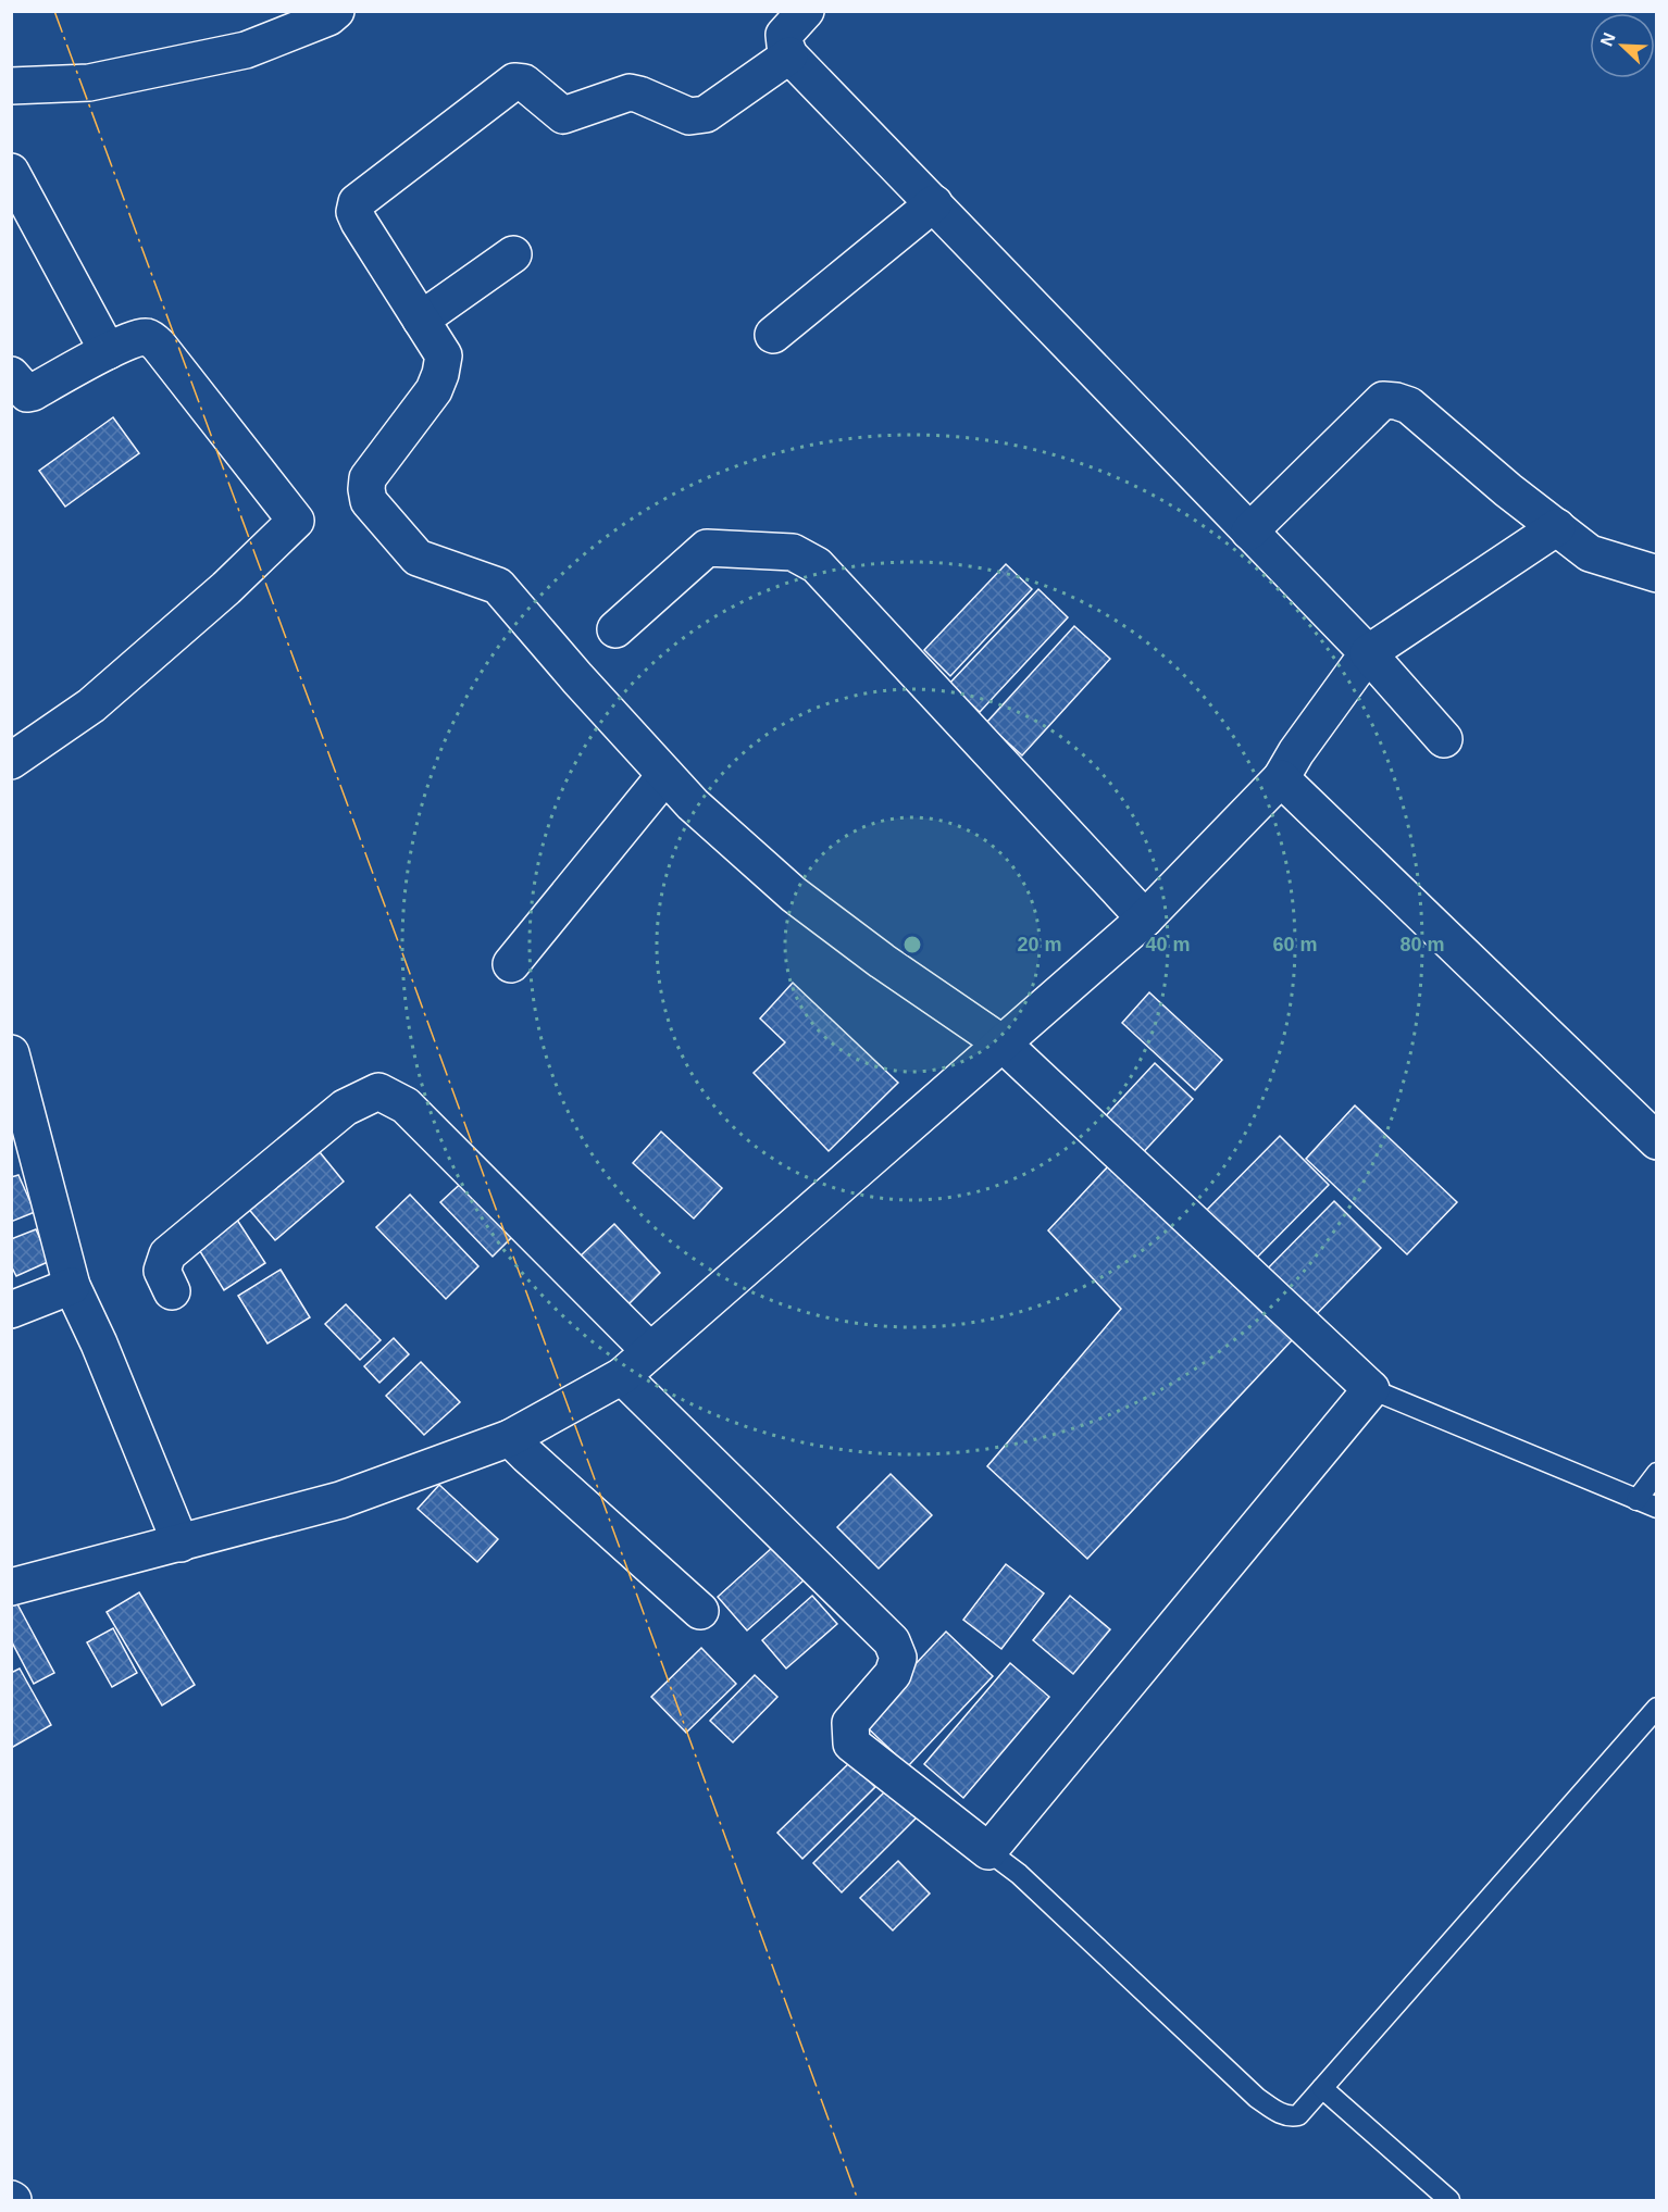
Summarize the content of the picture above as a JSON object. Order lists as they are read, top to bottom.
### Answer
{
  "north": "top left",
  "rings": [
    "20 m",
    "40 m",
    "60 m",
    "80 m"
  ]
}
